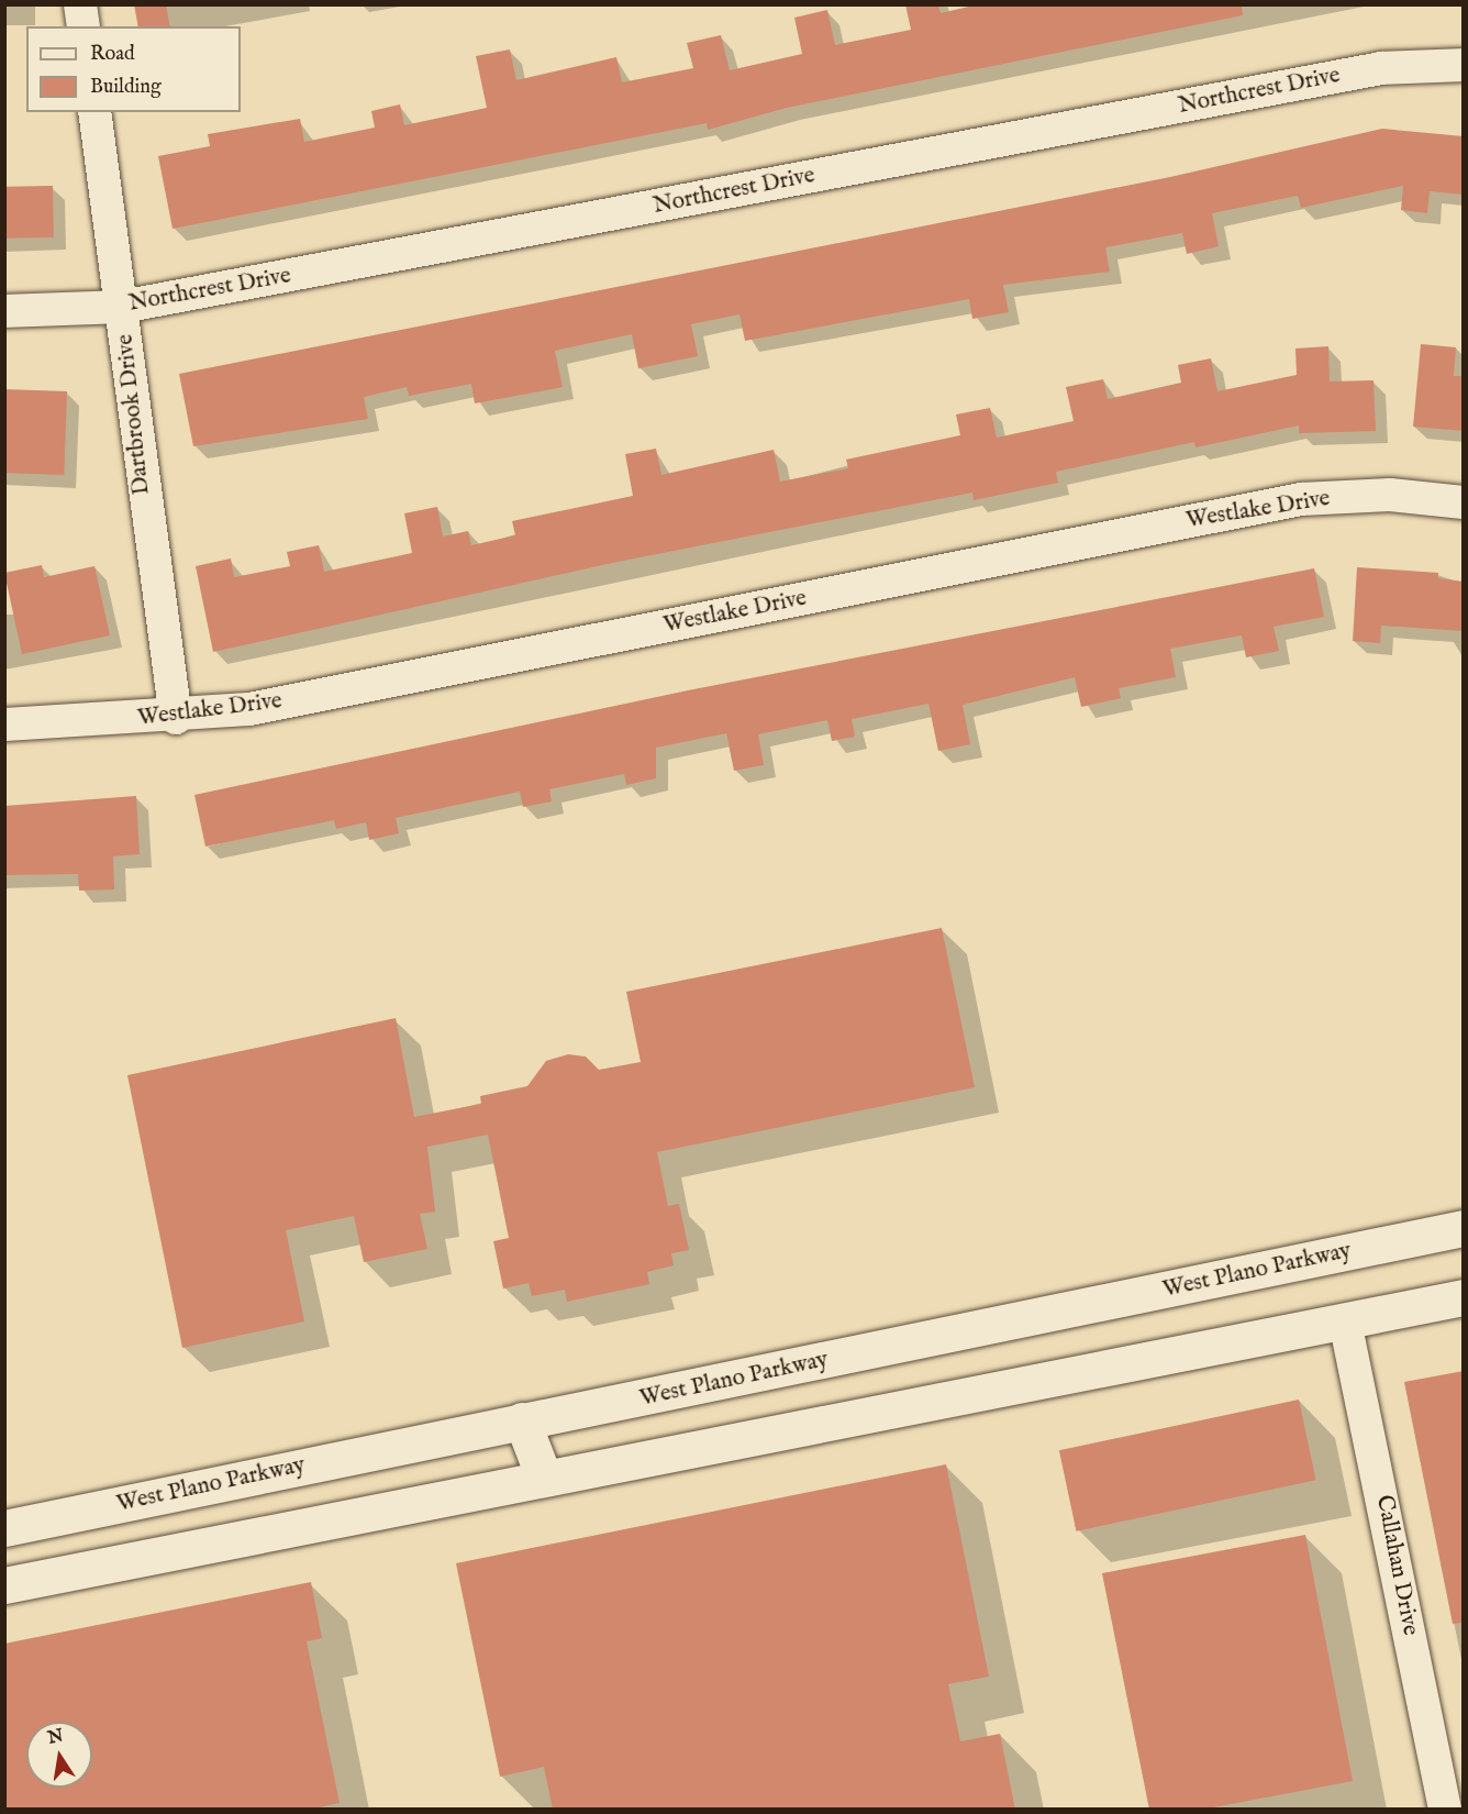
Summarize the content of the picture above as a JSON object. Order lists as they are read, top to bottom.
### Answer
{
  "streets": {
    "main road": ["West Plano Parkway"],
    "street": [
      "Northcrest Drive",
      "Dartbrook Drive",
      "Westlake Drive",
      "Callahan Drive"
    ]
  },
  "crossings": [
    ["Northcrest Drive", "Dartbrook Drive"],
    ["Dartbrook Drive", "Westlake Drive"]
  ],
  "legend": ["Road", "Building"],
  "north": "top"
}
